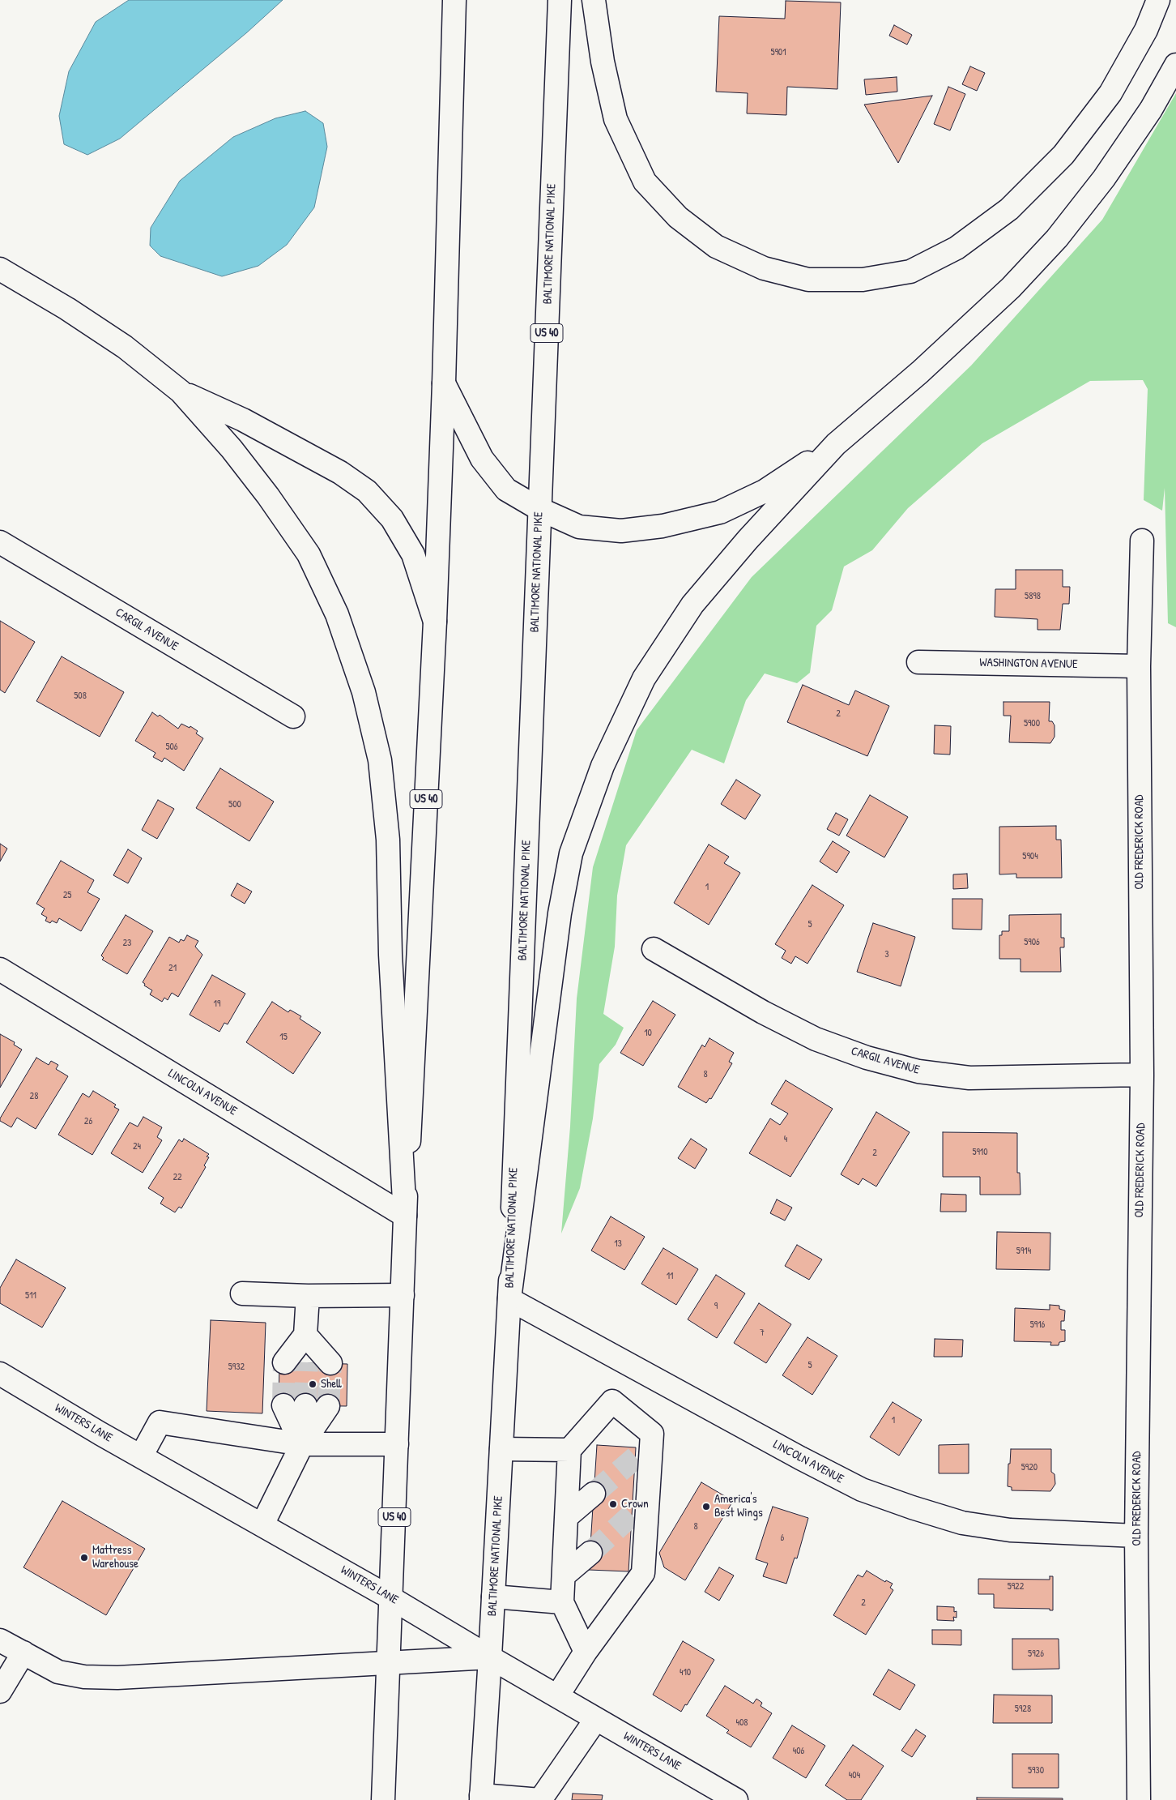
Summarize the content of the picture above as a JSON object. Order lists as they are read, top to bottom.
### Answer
{
  "streets": {
    "main road": [
      "BALTIMORE NATIONAL PIKE",
      "US 40",
      "CARGIL AVENUE",
      "WASHINGTON AVENUE",
      "OLD FREDERICK ROAD",
      "LINCOLN AVENUE",
      "WINTERS LANE"
    ]
  },
  "crossings": [
    ["BALTIMORE NATIONAL PIKE", "LINCOLN AVENUE"],
    ["BALTIMORE NATIONAL PIKE", "WINTERS LANE"],
    ["US 40", "LINCOLN AVENUE"],
    ["US 40", "WINTERS LANE"],
    ["CARGIL AVENUE", "OLD FREDERICK ROAD"],
    ["WASHINGTON AVENUE", "OLD FREDERICK ROAD"],
    ["OLD FREDERICK ROAD", "LINCOLN AVENUE"]
  ],
  "places": [
    "Shell",
    "Crown",
    "America's Best Wings",
    "Mattress Warehouse"
  ],
  "house_numbers": [
    "5901",
    "5898",
    "508",
    "2",
    "5900",
    "506",
    "500",
    "5904",
    "1",
    "25",
    "5",
    "5906",
    "23",
    "3",
    "21",
    "19",
    "10",
    "15",
    "8",
    "28",
    "26",
    "4",
    "24",
    "5910",
    "2",
    "22",
    "13",
    "5914",
    "11",
    "511",
    "9",
    "5916",
    "7",
    "5",
    "5932",
    "1",
    "5920",
    "8",
    "6",
    "5922",
    "2",
    "5926",
    "410",
    "5928",
    "408",
    "406",
    "5930",
    "404"
  ]
}
